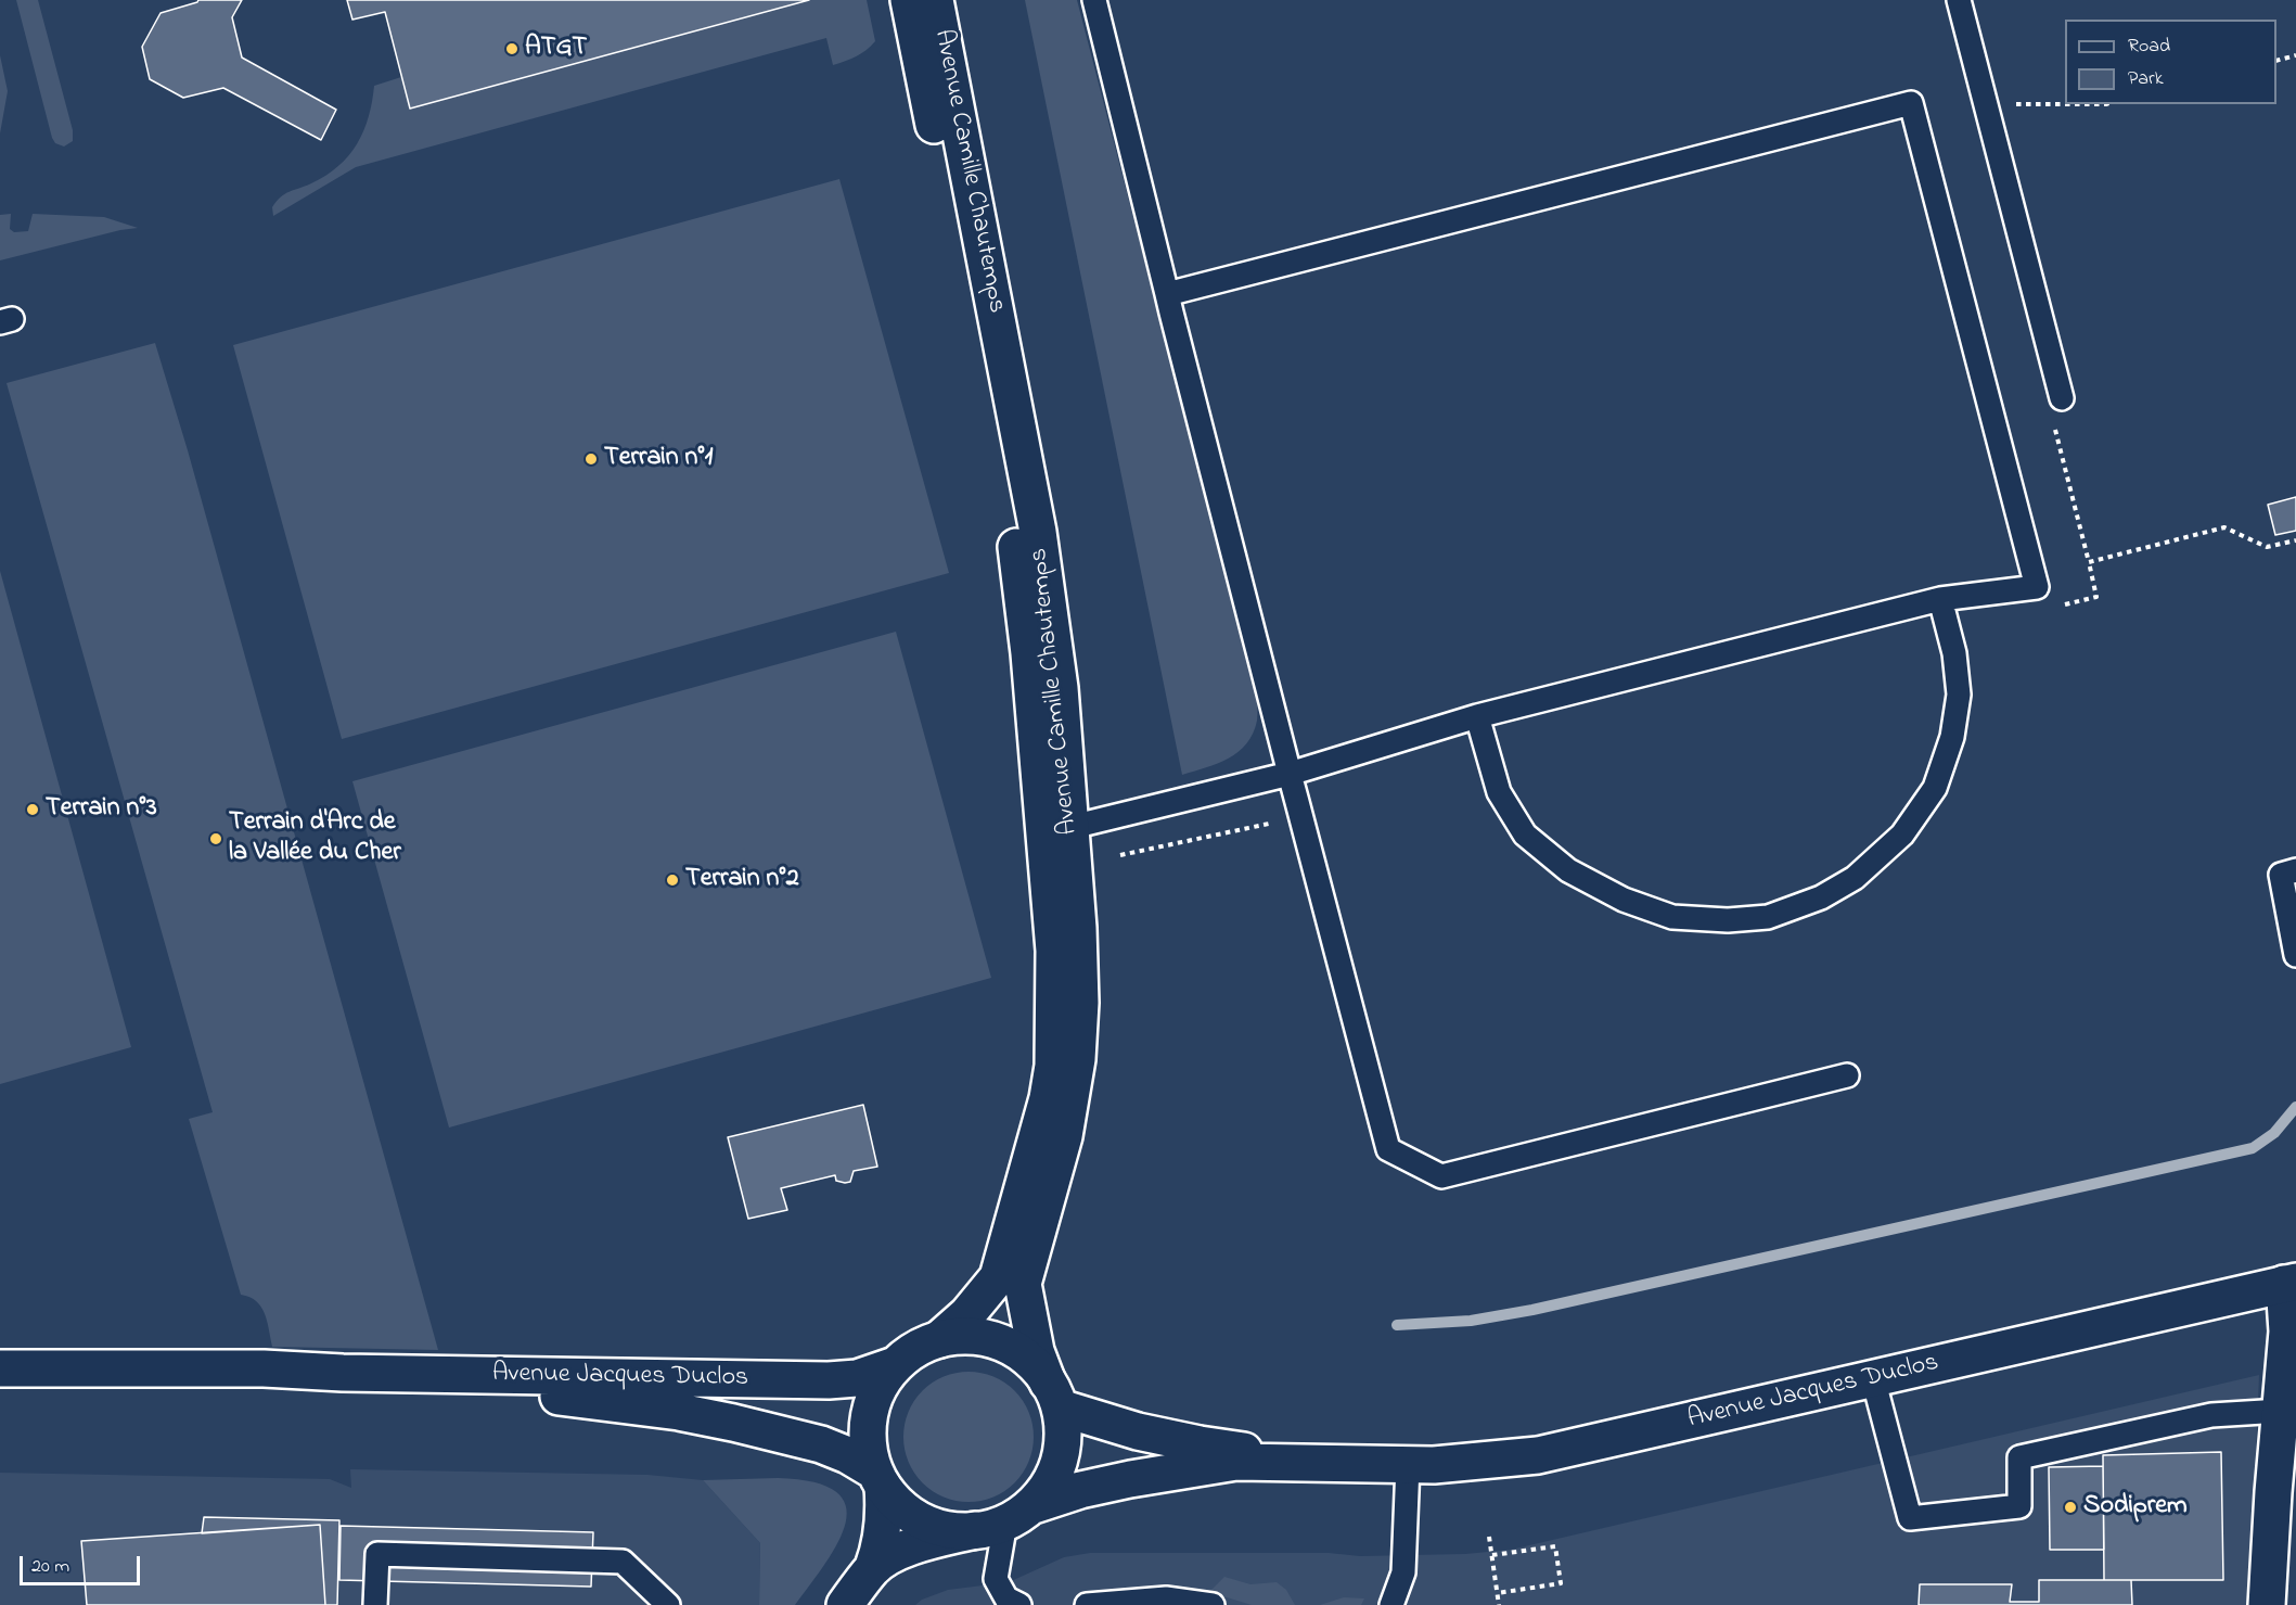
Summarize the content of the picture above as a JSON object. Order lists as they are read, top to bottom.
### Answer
{
  "streets": {
    "main road": ["Avenue Camille Chautemps", "Avenue Jacques Duclos"]
  },
  "crossings": [
    ["Avenue Camille Chautemps", "Avenue Jacques Duclos"]
  ],
  "places": [
    "ATGT",
    "Terrain n°1",
    "Terrain n°3",
    "Terrain d'Arc de la Vallée du Cher",
    "Terrain n°2",
    "Sodiprem"
  ],
  "legend": ["Road", "Park"],
  "scale_bar": "20 m"
}
